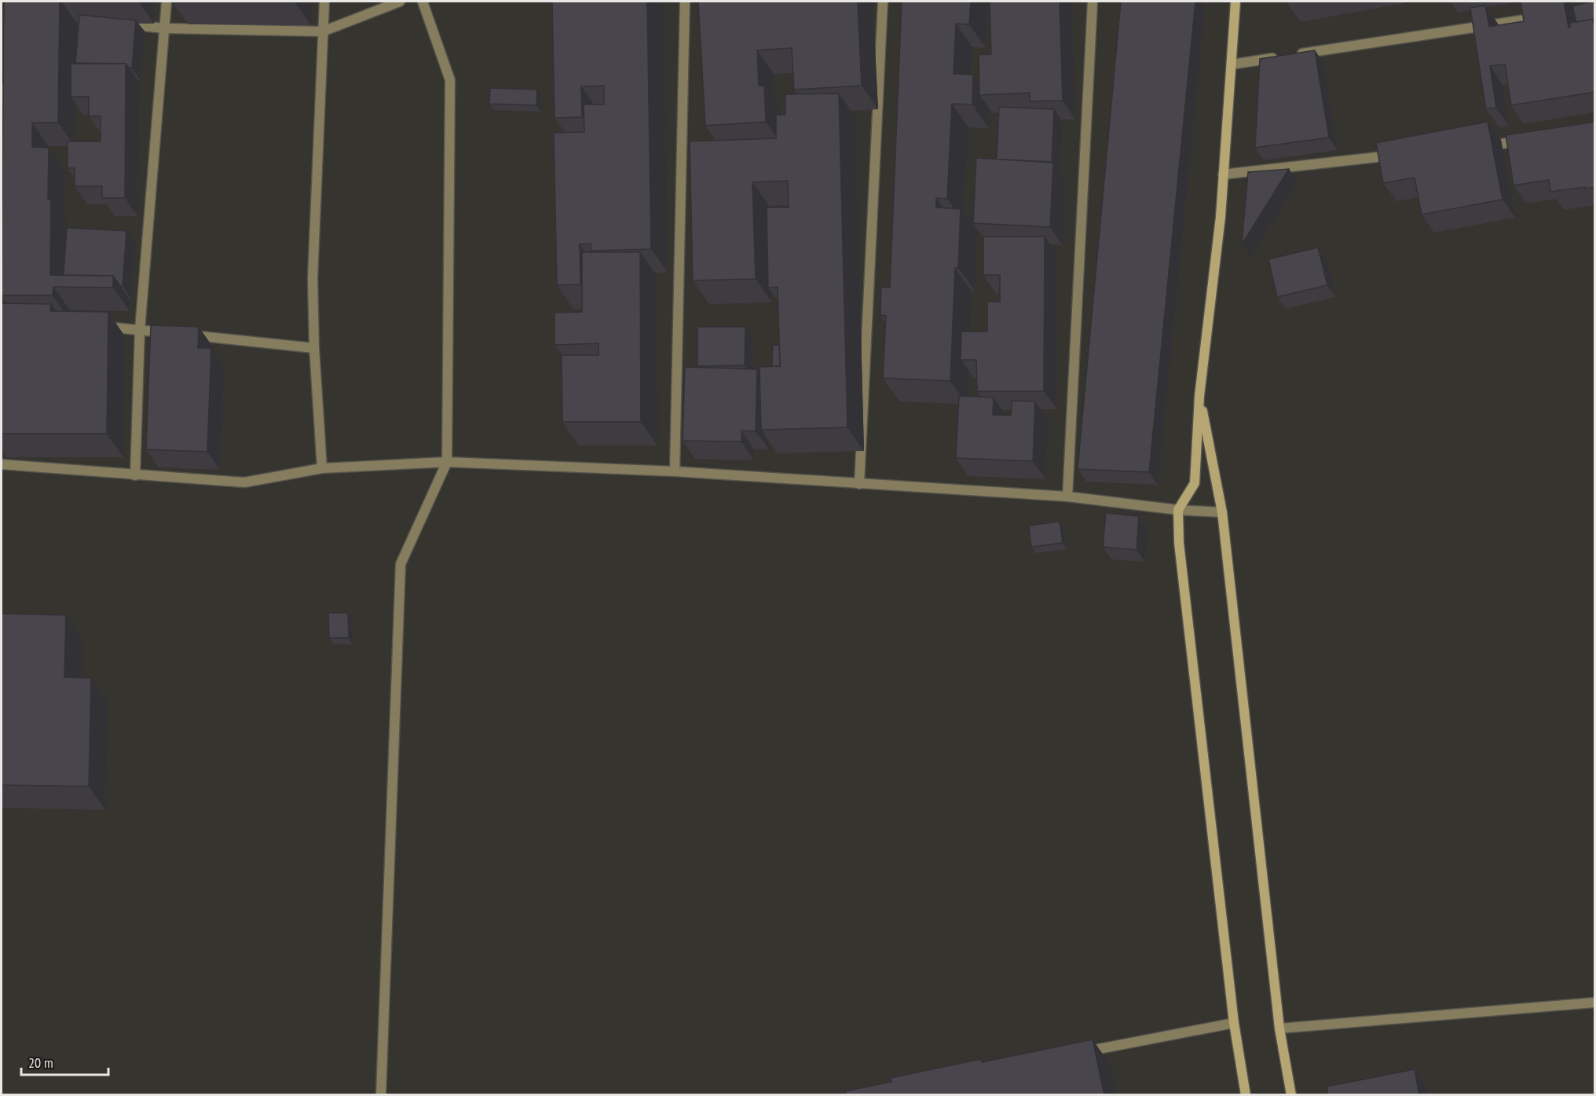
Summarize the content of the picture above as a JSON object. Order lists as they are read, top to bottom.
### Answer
{
  "scale_bar": "20 m"
}
